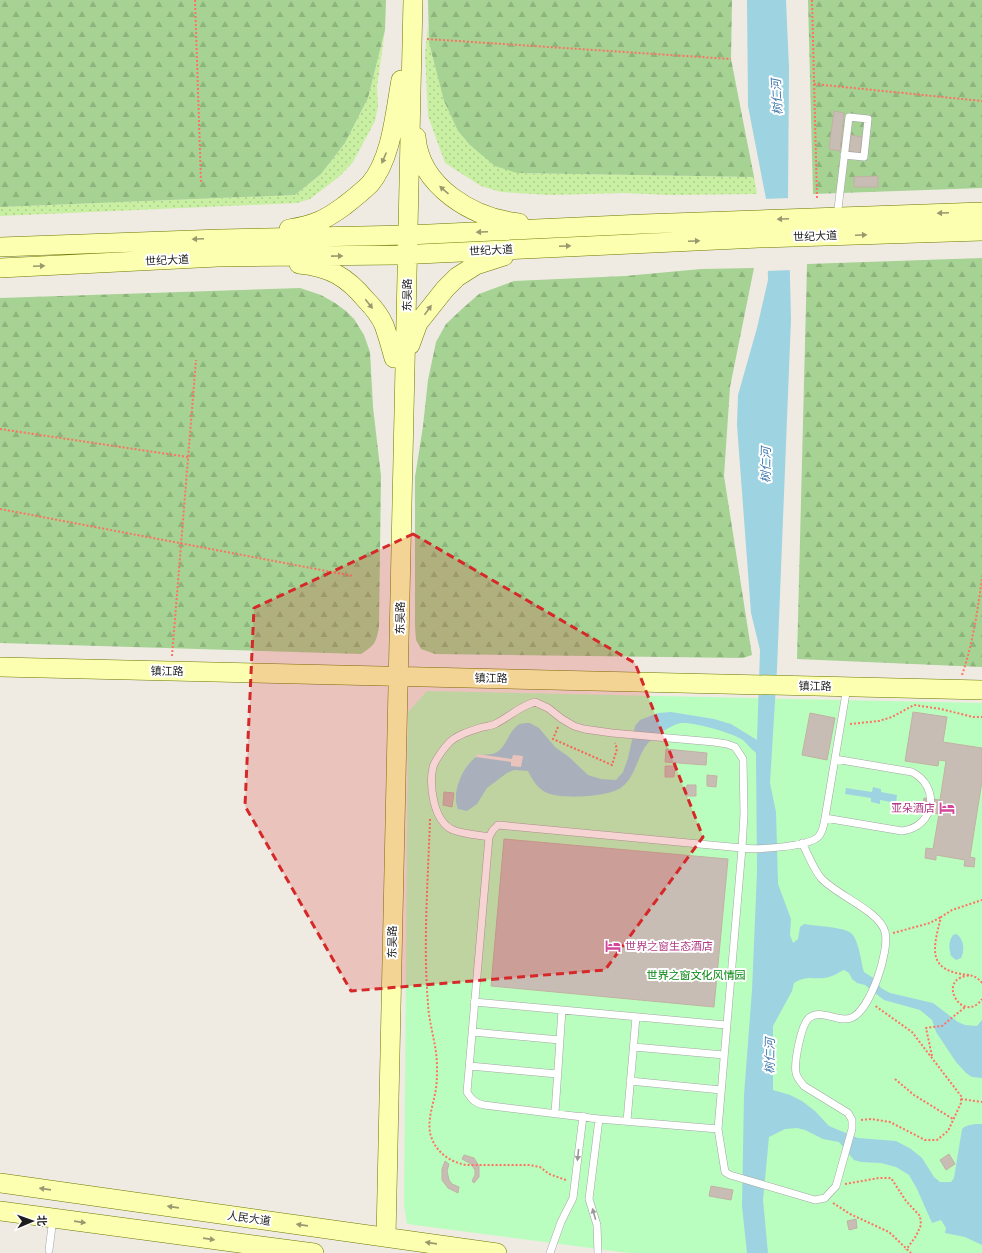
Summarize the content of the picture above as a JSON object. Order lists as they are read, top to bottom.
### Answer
{
  "streets": {
    "street": [
      "世纪大道",
      "东吴路",
      "镇江路",
      "人民大道"
    ]
  },
  "crossings": [
    ["世纪大道", "东吴路"],
    ["东吴路", "镇江路"],
    ["东吴路", "人民大道"]
  ],
  "water": ["树仁河"],
  "parks": ["世界之窗文化风情园"],
  "places": {
    "hotel": ["亚朵酒店", "世界之窗生态酒店"]
  },
  "north": "right"
}
